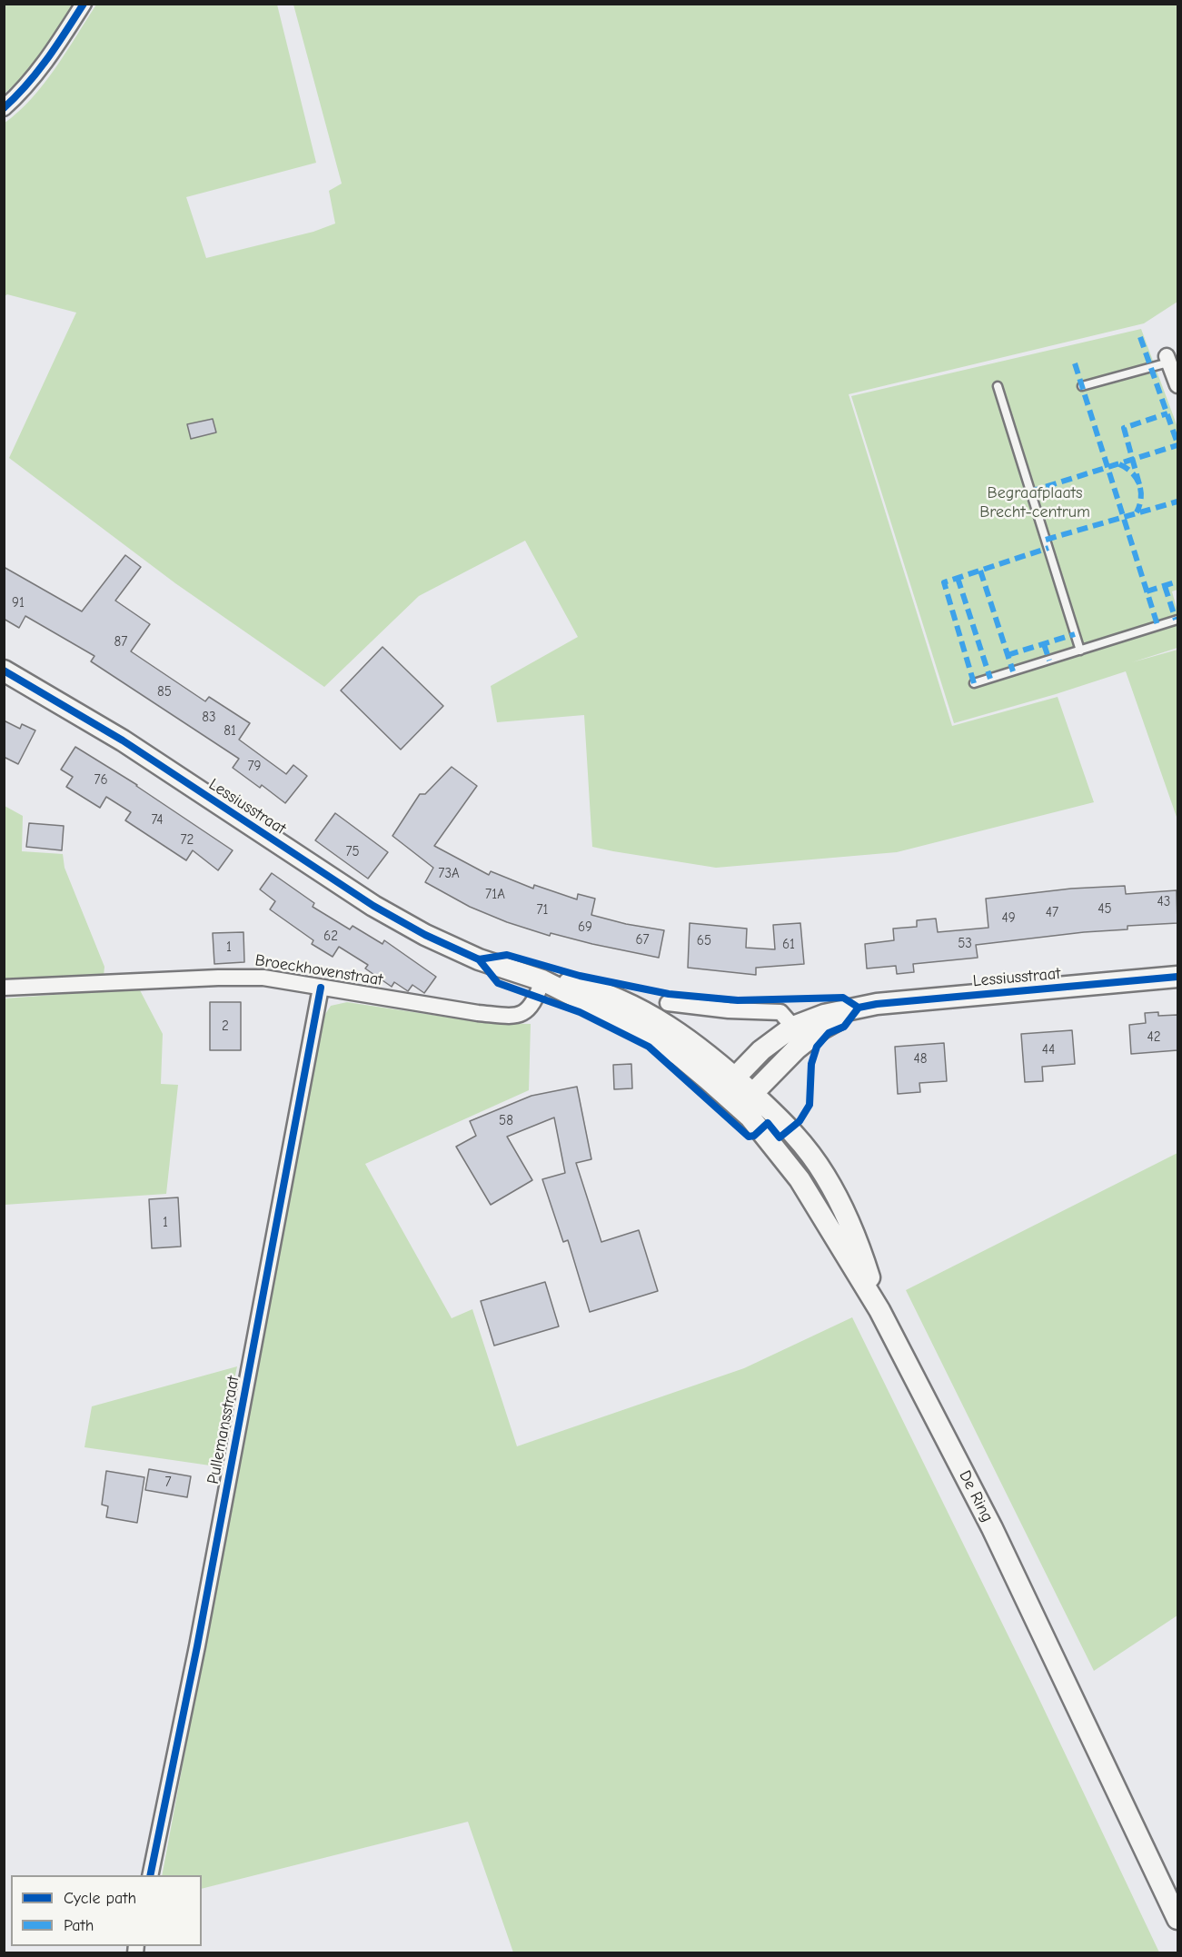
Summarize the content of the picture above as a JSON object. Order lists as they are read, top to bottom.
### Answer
{
  "streets": {
    "main road": ["Lessiusstraat", "De Ring"],
    "street": ["Broeckhovenstraat", "Pullemansstraat"]
  },
  "crossings": [
    ["Lessiusstraat", "Broeckhovenstraat"],
    ["Lessiusstraat", "De Ring"],
    ["Broeckhovenstraat", "Pullemansstraat"]
  ],
  "parks": ["Begraafplaats Brecht-centrum"],
  "house_numbers": [
    "91",
    "87",
    "85",
    "83",
    "81",
    "79",
    "76",
    "74",
    "72",
    "75",
    "73A",
    "71A",
    "43",
    "45",
    "71",
    "47",
    "49",
    "69",
    "62",
    "67",
    "65",
    "53",
    "61",
    "1",
    "2",
    "42",
    "44",
    "48",
    "58",
    "1",
    "7"
  ],
  "legend": ["Cycle path", "Path"]
}
